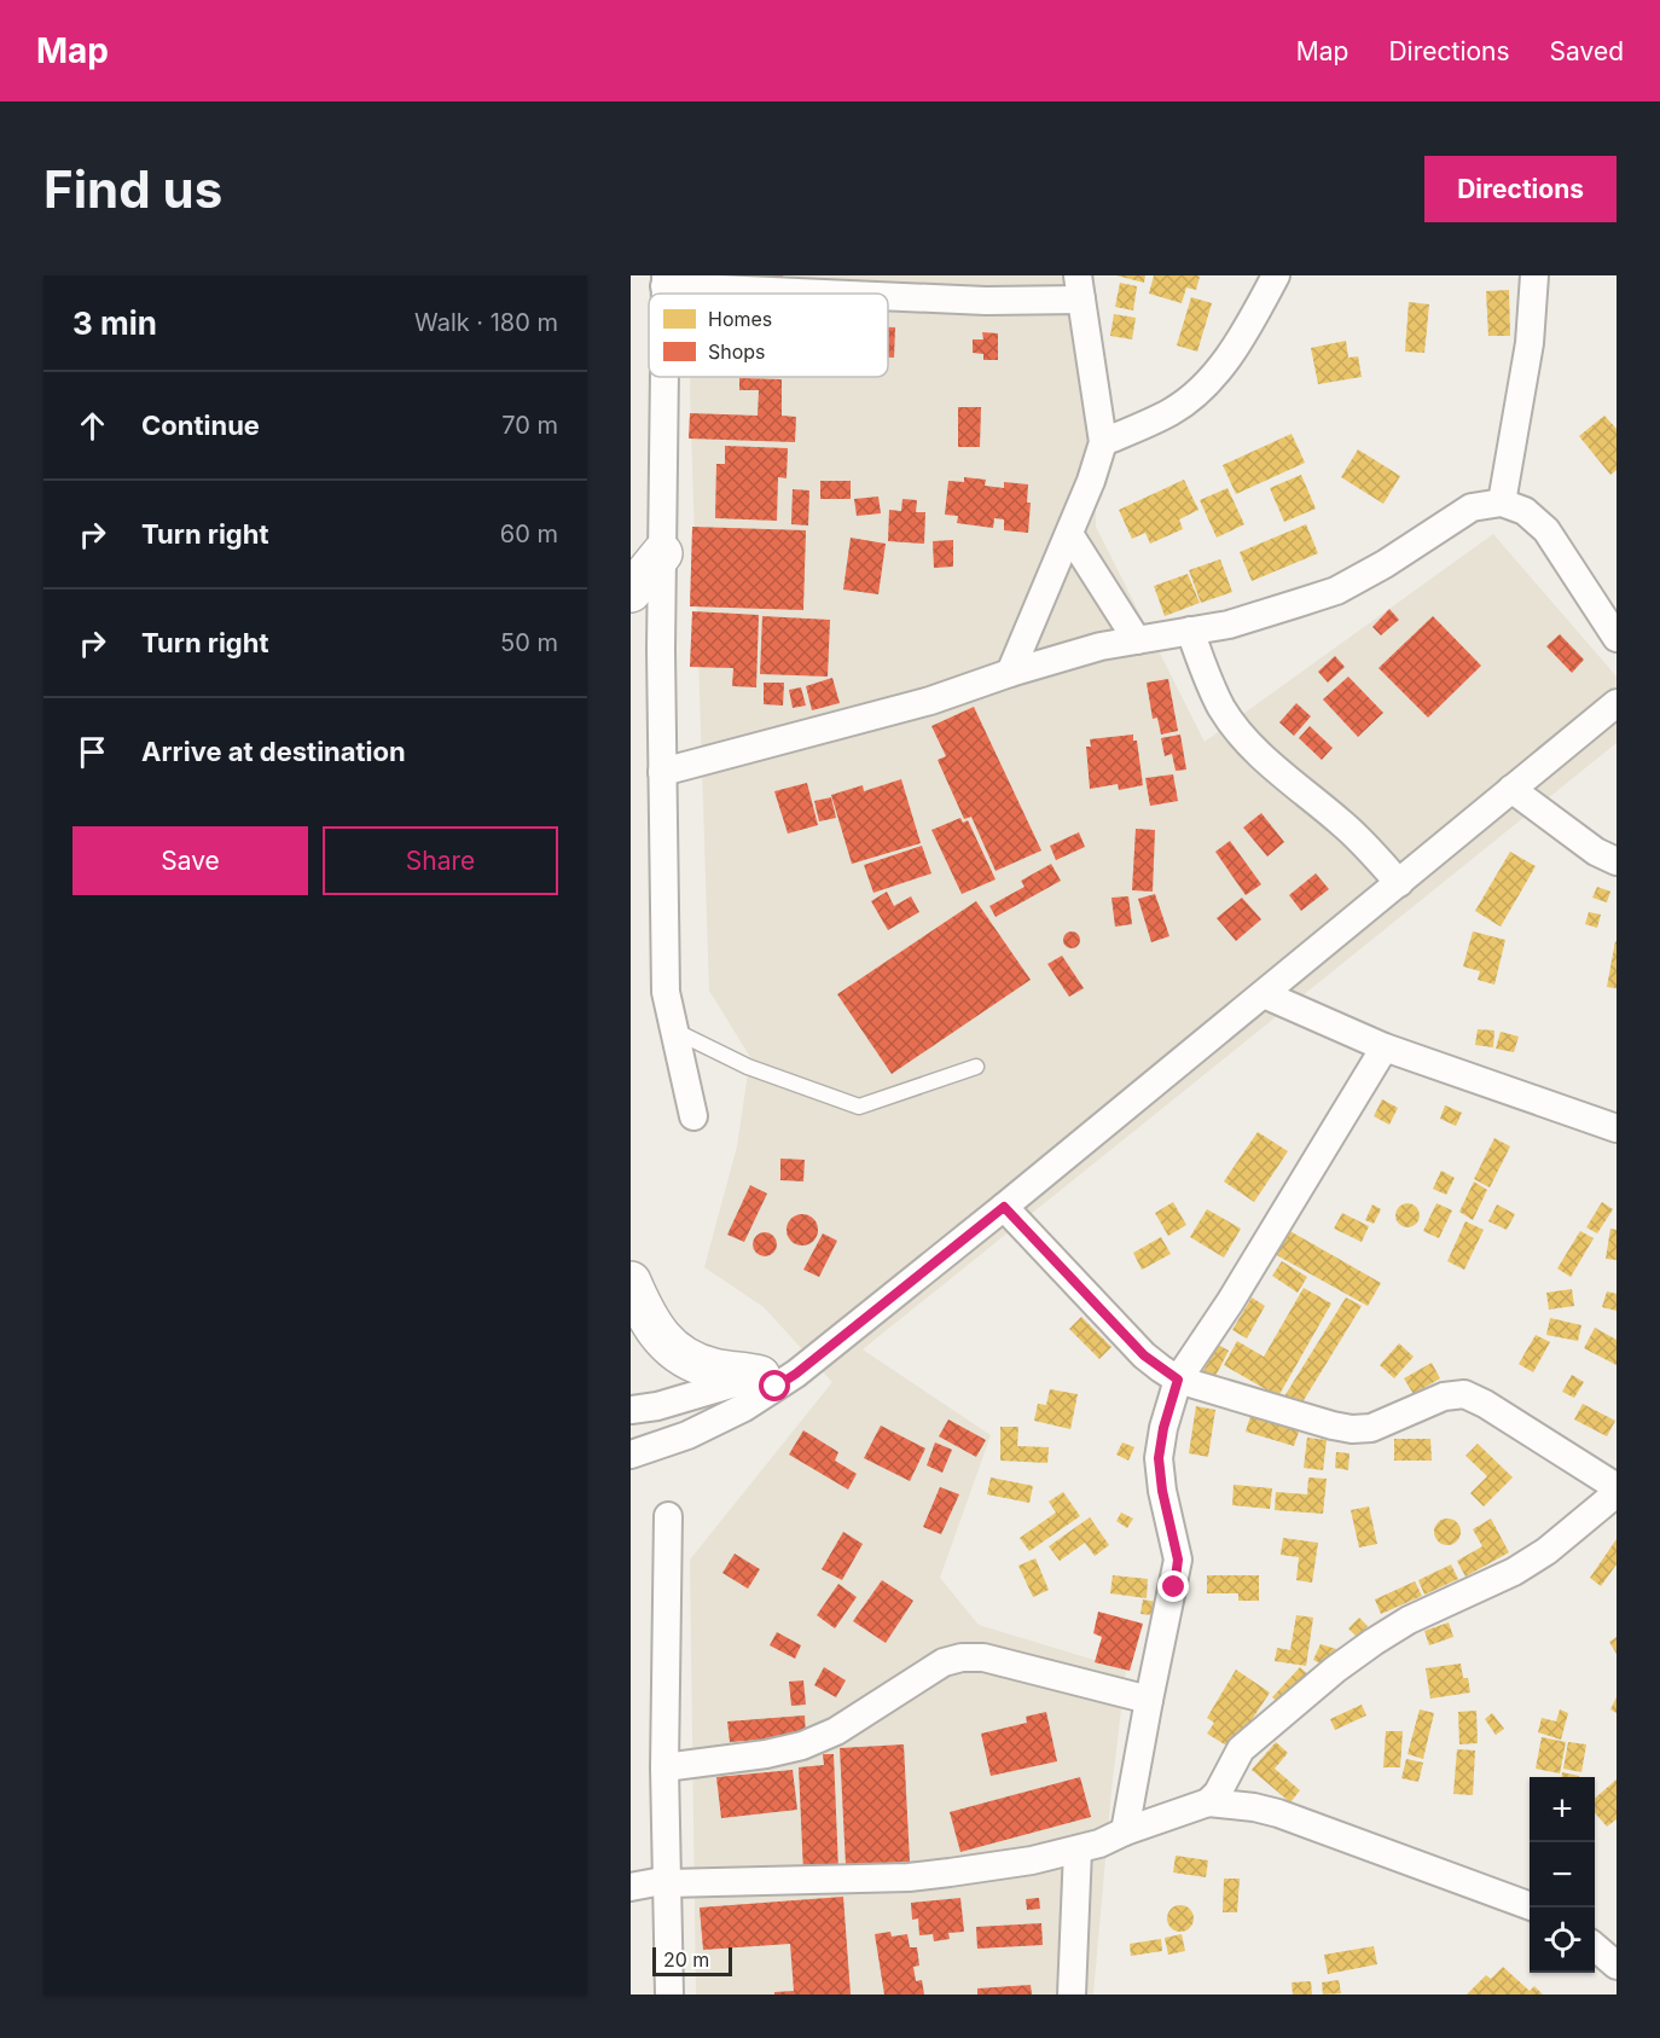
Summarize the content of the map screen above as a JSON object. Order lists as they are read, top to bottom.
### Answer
{
  "legend": ["Homes", "Shops"],
  "scale_bar": "20 m",
  "page": {
    "header": "Map",
    "nav": ["Map", "Directions", "Saved"],
    "buttons": [
      "Directions",
      ["Save", "Share"]
    ],
    "title": "Find us",
    "heading": ["3 min", "Walk · 180 m"],
    "list": [
      ["Continue", "70 m"],
      ["Turn right", "60 m"],
      ["Turn right", "50 m"],
      "Arrive at destination"
    ],
    "map_buttons": ["+", "−"],
    "scale": "20 m"
  }
}
